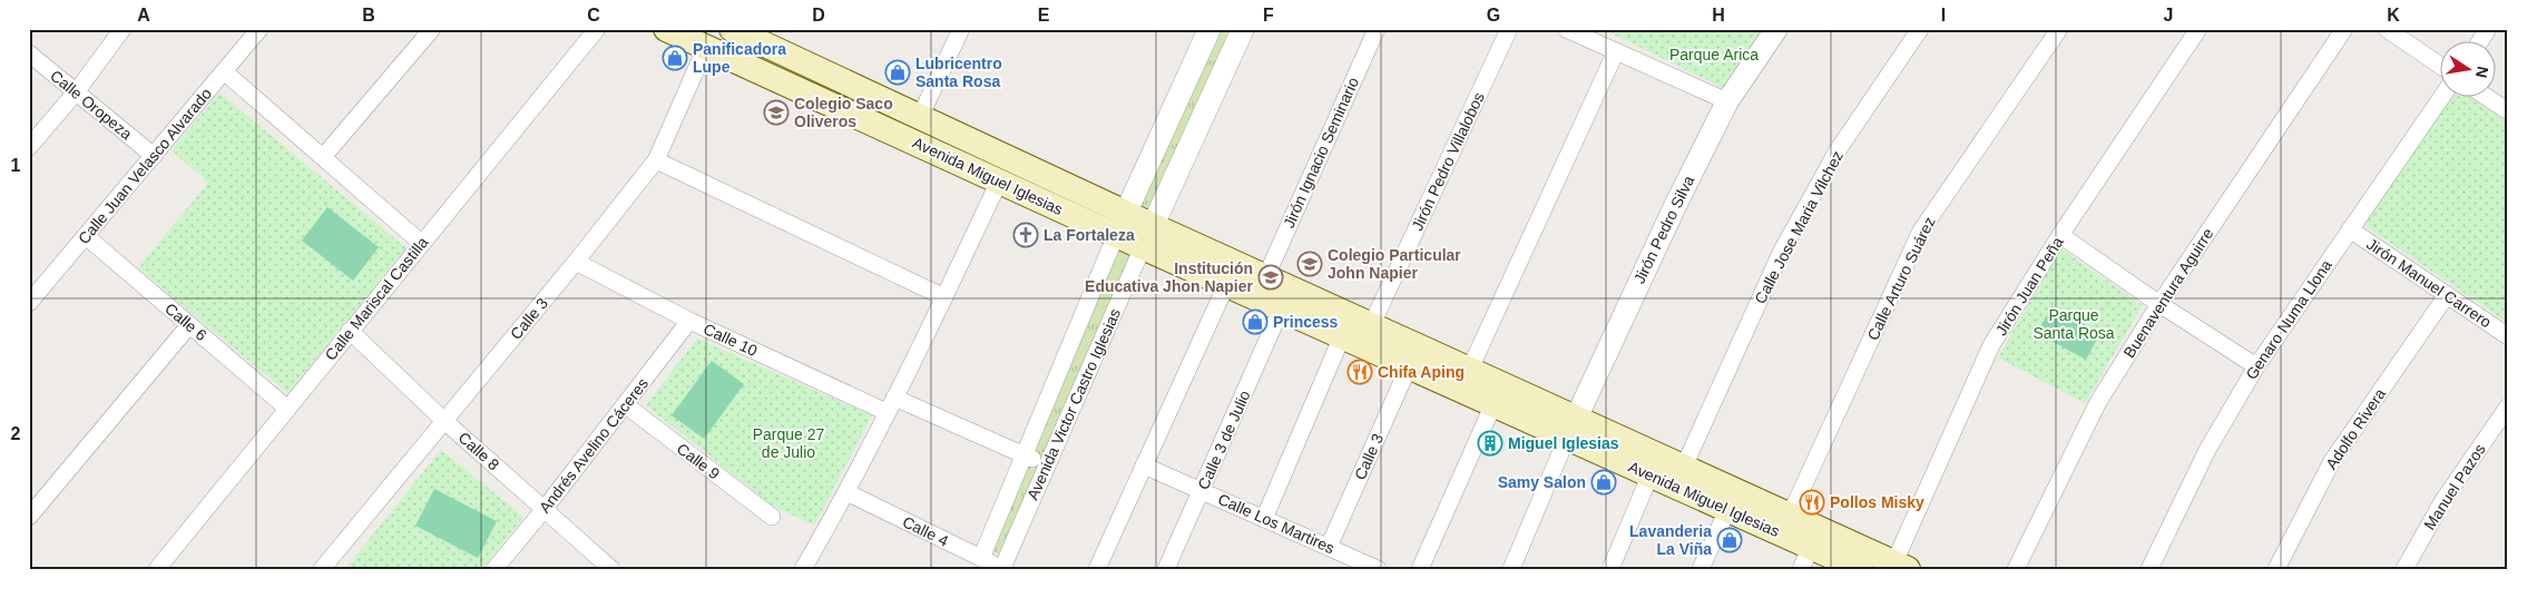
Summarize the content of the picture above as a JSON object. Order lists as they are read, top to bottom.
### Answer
{
  "streets": {
    "main road": ["Avenida Miguel Iglesias"],
    "street": [
      "Calle Oropeza",
      "Jirón Ignacio Seminario",
      "Jirón Pedro Villalobos",
      "Calle Juan Velasco Alvarado",
      "Calle Jose Maria Vilchez",
      "Jirón Pedro Silva",
      "Calle Arturo Suárez",
      "Jirón Manuel Carrero",
      "Jirón Juan Peña",
      "Buenaventura Aguirre",
      "Calle Mariscal Castilla",
      "Calle 3",
      "Genaro Numa Llona",
      "Calle 6",
      "Calle 10",
      "Avenida Victor Castro Iglesias",
      "Adolfo Rivera",
      "Calle 3 de Julio",
      "Andrés Avelino Cáceres",
      "Calle 8",
      "Calle 9",
      "Manuel Pazos",
      "Calle Los Martires",
      "Calle 4"
    ]
  },
  "crossings": [
    ["Calle Oropeza", "Calle Juan Velasco Alvarado"],
    ["Jirón Ignacio Seminario", "Avenida Miguel Iglesias"],
    ["Jirón Pedro Villalobos", "Avenida Miguel Iglesias"],
    ["Calle Juan Velasco Alvarado", "Calle 6"],
    ["Avenida Miguel Iglesias", "Calle Jose Maria Vilchez"],
    ["Avenida Miguel Iglesias", "Jirón Pedro Silva"],
    ["Avenida Miguel Iglesias", "Calle Arturo Suárez"],
    ["Avenida Miguel Iglesias", "Jirón Juan Peña"],
    ["Avenida Miguel Iglesias", "Calle 3"],
    ["Avenida Miguel Iglesias", "Avenida Victor Castro Iglesias"],
    ["Avenida Miguel Iglesias", "Calle 3 de Julio"],
    ["Jirón Manuel Carrero", "Genaro Numa Llona"],
    ["Jirón Manuel Carrero", "Adolfo Rivera"],
    ["Calle Mariscal Castilla", "Calle 6"],
    ["Calle Mariscal Castilla", "Calle 8"],
    ["Calle 3", "Calle 10"],
    ["Calle 3", "Calle 8"],
    ["Calle 3", "Calle Los Martires"],
    ["Calle 10", "Avenida Victor Castro Iglesias"],
    ["Calle 10", "Andrés Avelino Cáceres"],
    ["Avenida Victor Castro Iglesias", "Calle 4"],
    ["Calle 3 de Julio", "Calle Los Martires"],
    ["Andrés Avelino Cáceres", "Calle 8"],
    ["Andrés Avelino Cáceres", "Calle 9"]
  ],
  "parks": ["Parque Arica", "Parque Santa Rosa", "Parque 27 de Julio"],
  "places": {
    "shop": [
      "Panificadora Lupe",
      "Lubricentro Santa Rosa",
      "Princess",
      "Samy Salon",
      "Lavanderia La Viña"
    ],
    "school or university": ["Colegio Saco Oliveros", "Colegio Particular John Napier", "Institución Educativa Jhon Napier"],
    "church": ["La Fortaleza"],
    "restaurant": ["Chifa Aping", "Pollos Misky"],
    "building": ["Miguel Iglesias"]
  },
  "north": "right",
  "grid": {
    "columns": [
      "A",
      "B",
      "C",
      "D",
      "E",
      "F",
      "G",
      "H",
      "I",
      "J",
      "K"
    ],
    "rows": ["1", "2"]
  }
}
